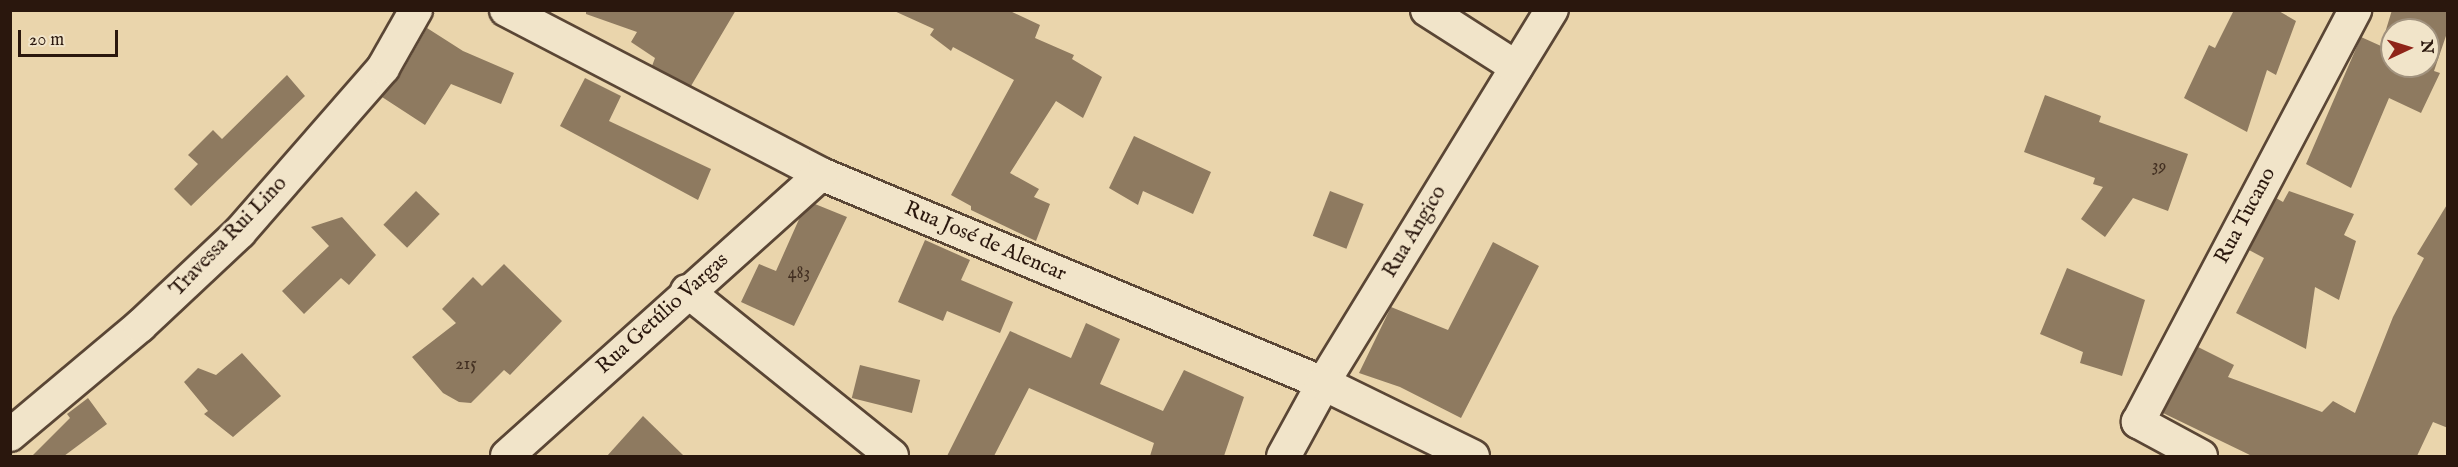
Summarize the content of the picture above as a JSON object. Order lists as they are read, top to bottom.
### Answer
{
  "streets": {
    "street": [
      "Rua Tucano",
      "Rua Angico",
      "Travessa Rui Lino",
      "Rua José de Alencar",
      "Rua Getúlio Vargas"
    ]
  },
  "crossings": [
    ["Rua Angico", "Rua José de Alencar"],
    ["Rua José de Alencar", "Rua Getúlio Vargas"]
  ],
  "house_numbers": ["39", "483", "215"],
  "scale_bar": "20 m",
  "north": "right"
}
